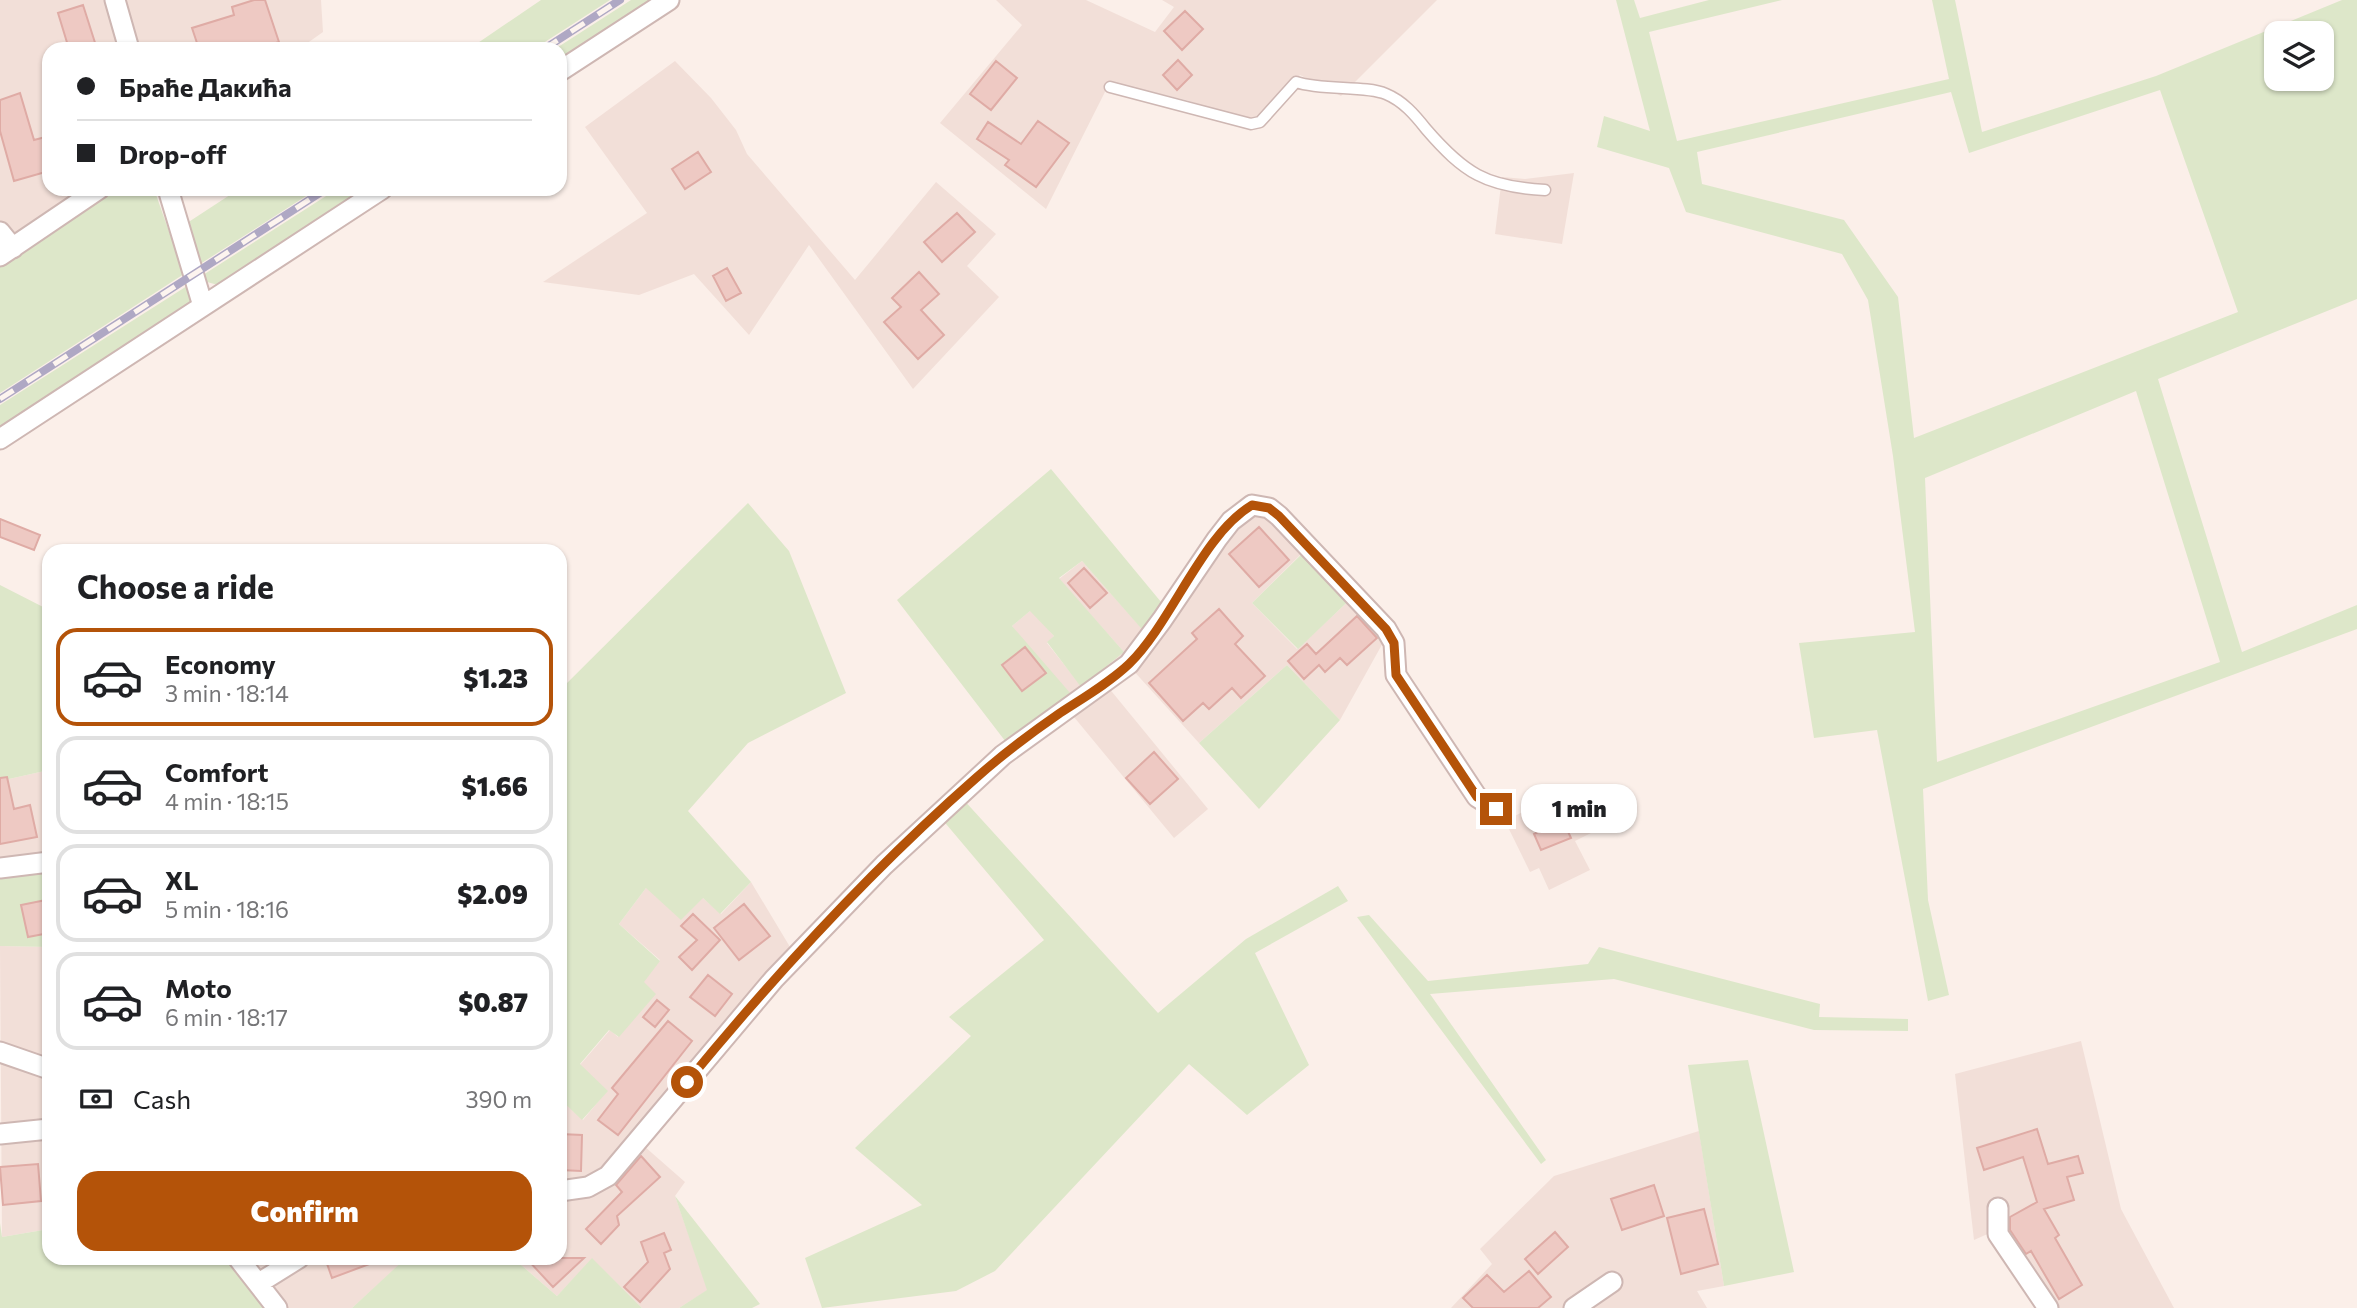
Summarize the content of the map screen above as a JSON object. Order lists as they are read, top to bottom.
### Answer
{
  "page": {
    "banner": ["Браће Дакића", "Drop-off"],
    "heading": "Choose a ride",
    "list": [
      {
        "name": "Economy",
        "note": "3 min · 18:14",
        "value": "$1.23"
      },
      {
        "name": "Comfort",
        "note": "4 min · 18:15",
        "value": "$1.66"
      },
      {
        "name": "XL",
        "note": "5 min · 18:16",
        "value": "$2.09"
      },
      {
        "name": "Moto",
        "note": "6 min · 18:17",
        "value": "$0.87"
      }
    ],
    "bubble": "1 min",
    "pay": ["Cash", "390 m"],
    "buttons": "Confirm"
  }
}
